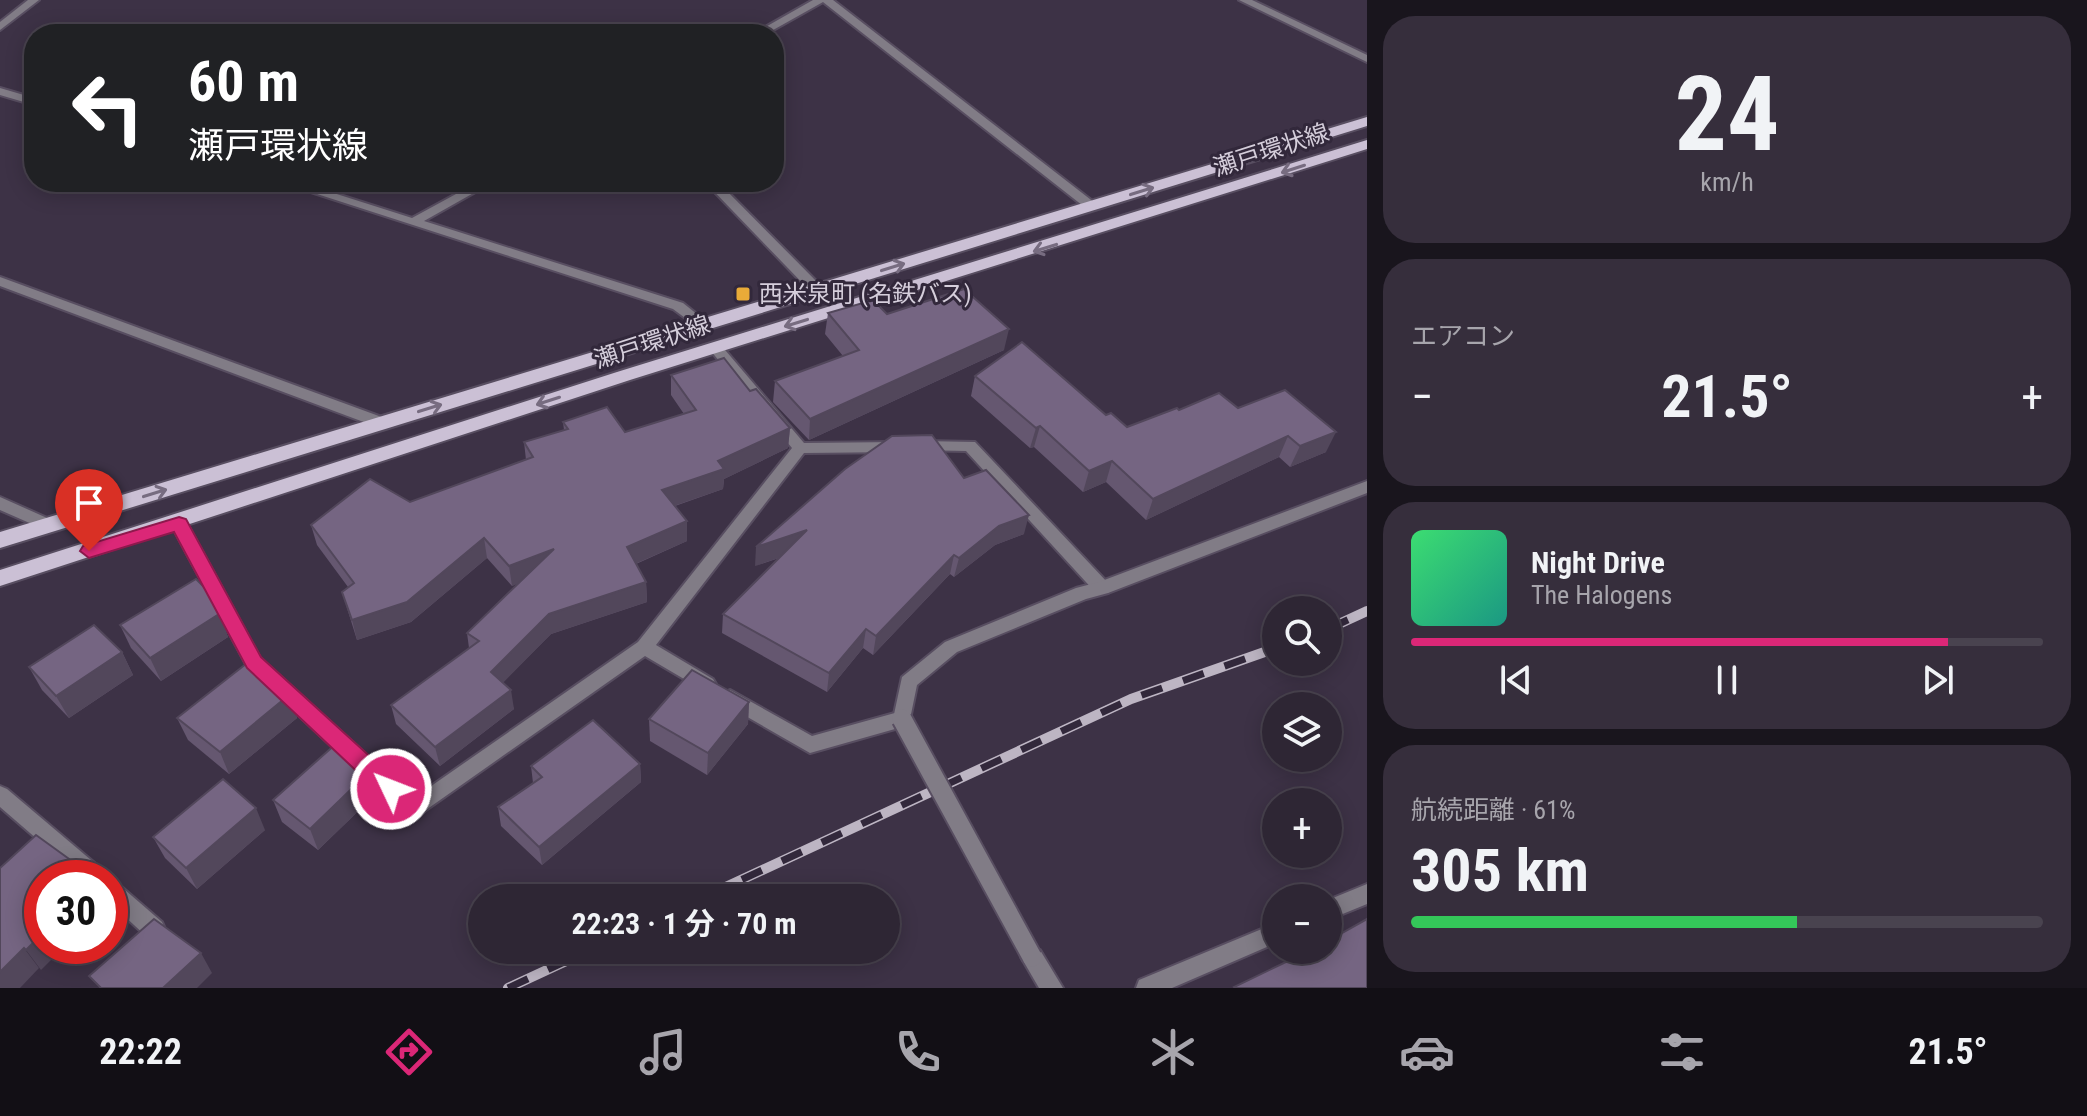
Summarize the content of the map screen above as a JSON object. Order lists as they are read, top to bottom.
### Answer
{
  "streets": {
    "main road": ["瀬戸環状線"]
  },
  "places": {
    "transit": ["西米泉町 (名鉄バス)"]
  },
  "page": {
    "tile": [
      ["24", "km/h"],
      "エアコン",
      ["航続距離 · 61%", "305 km"]
    ],
    "turn": ["60 m", "瀬戸環状線"],
    "heat": ["−", "21.5°", "+"],
    "song": ["Night Drive", "The Halogens"],
    "map_buttons": ["+", "−"],
    "limit": "30",
    "trip": "22:23 · 1 分 · 70 m",
    "tabs": ["22:22", "21.5°"]
  }
}
